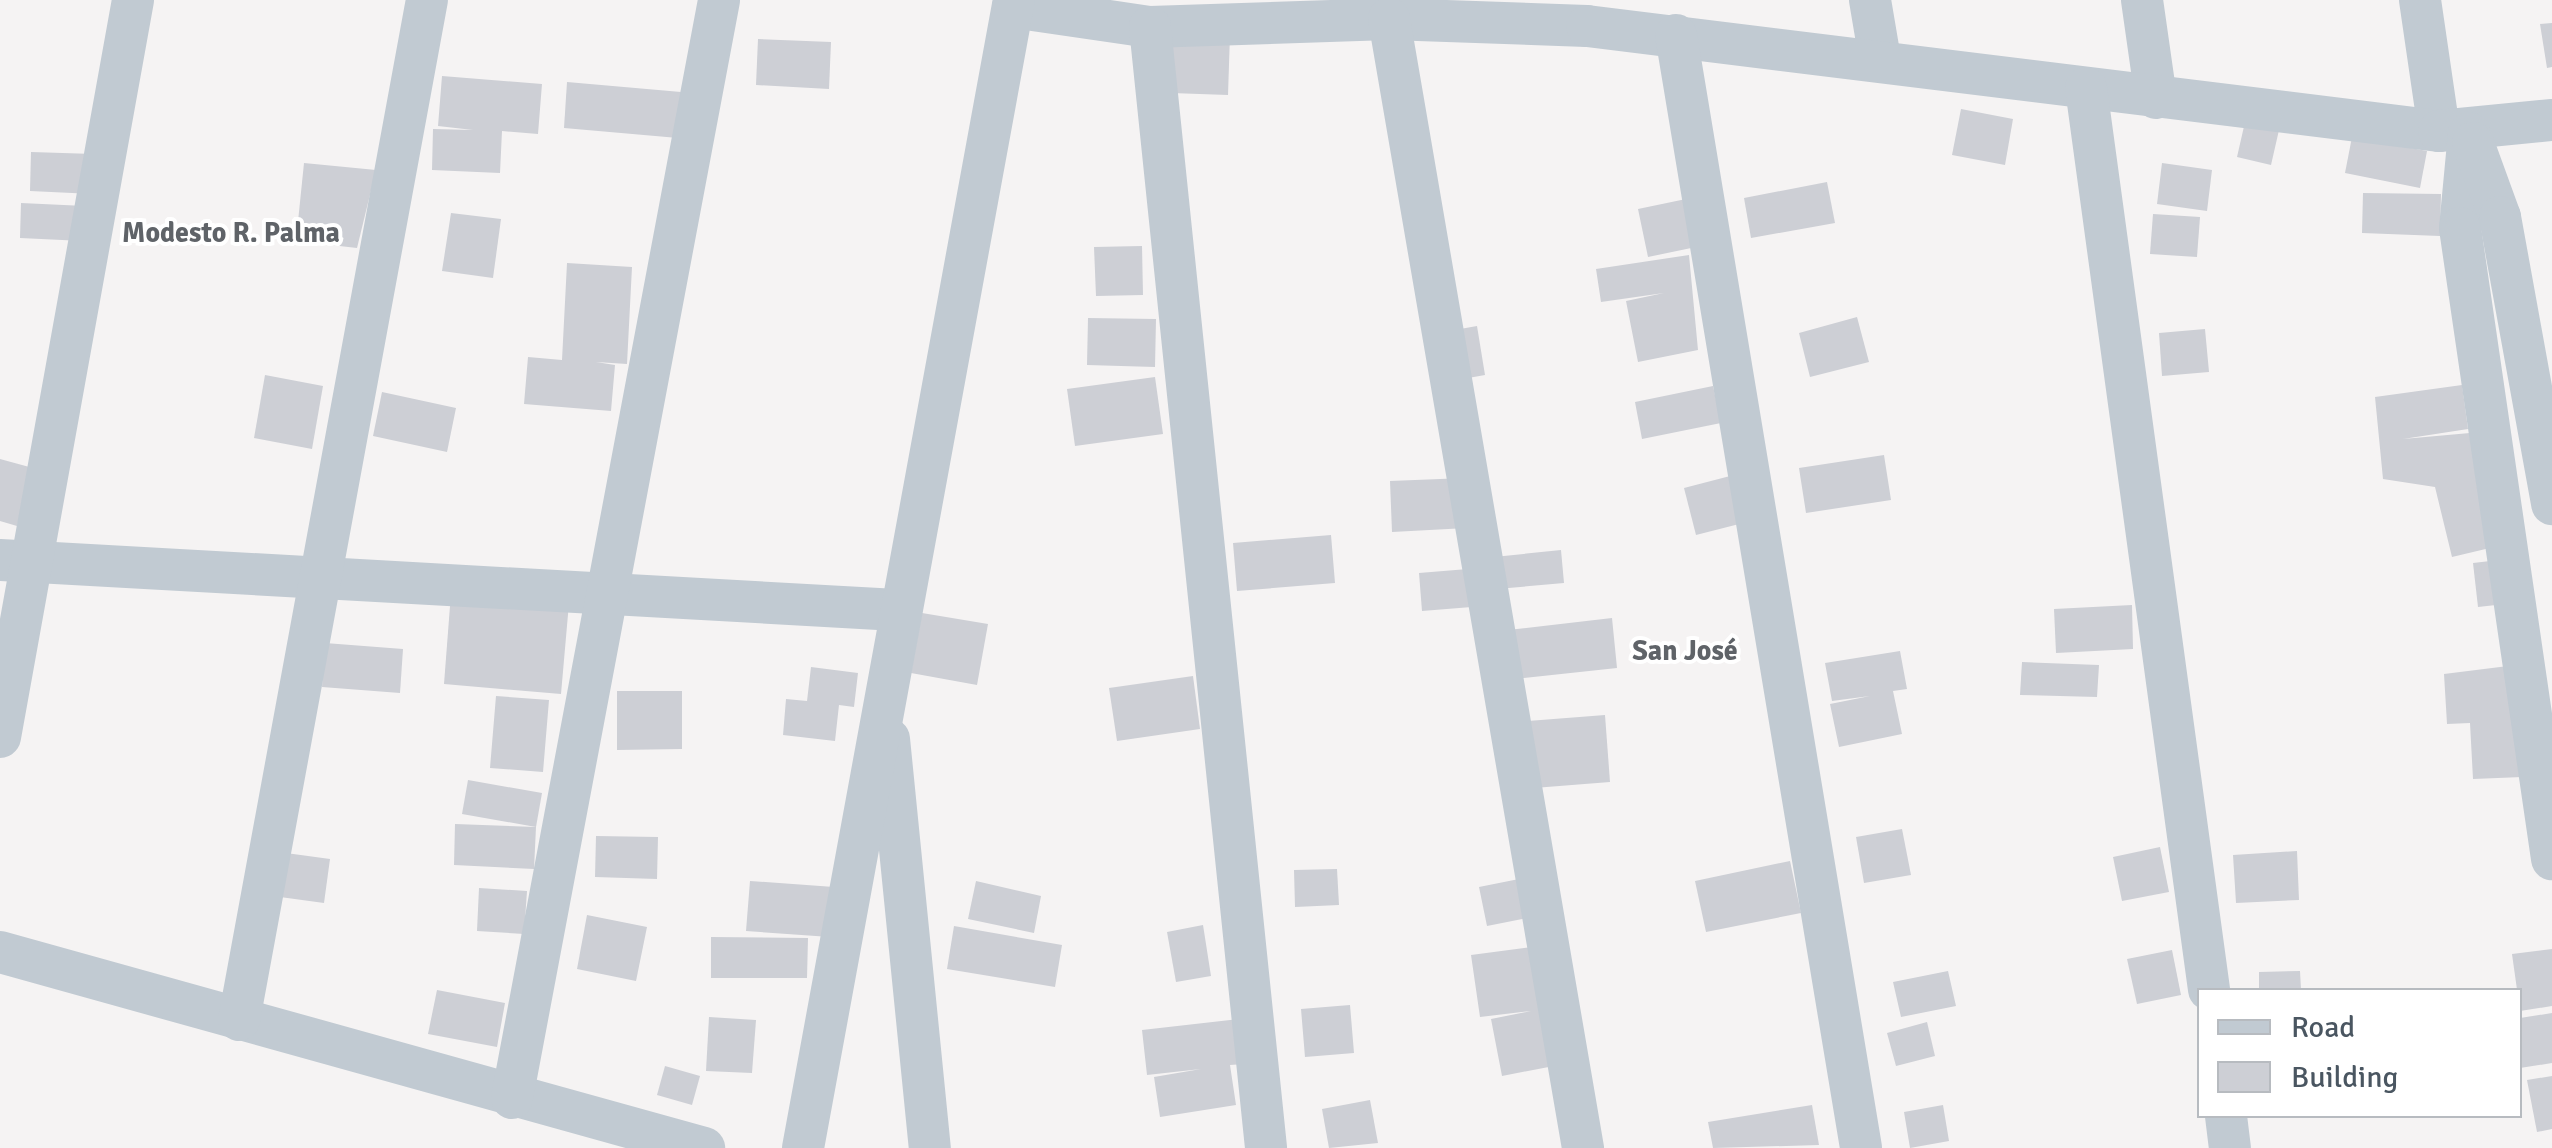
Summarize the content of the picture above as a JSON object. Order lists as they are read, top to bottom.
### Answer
{
  "districts": ["Modesto R. Palma", "San José"],
  "legend": ["Road", "Building"]
}
